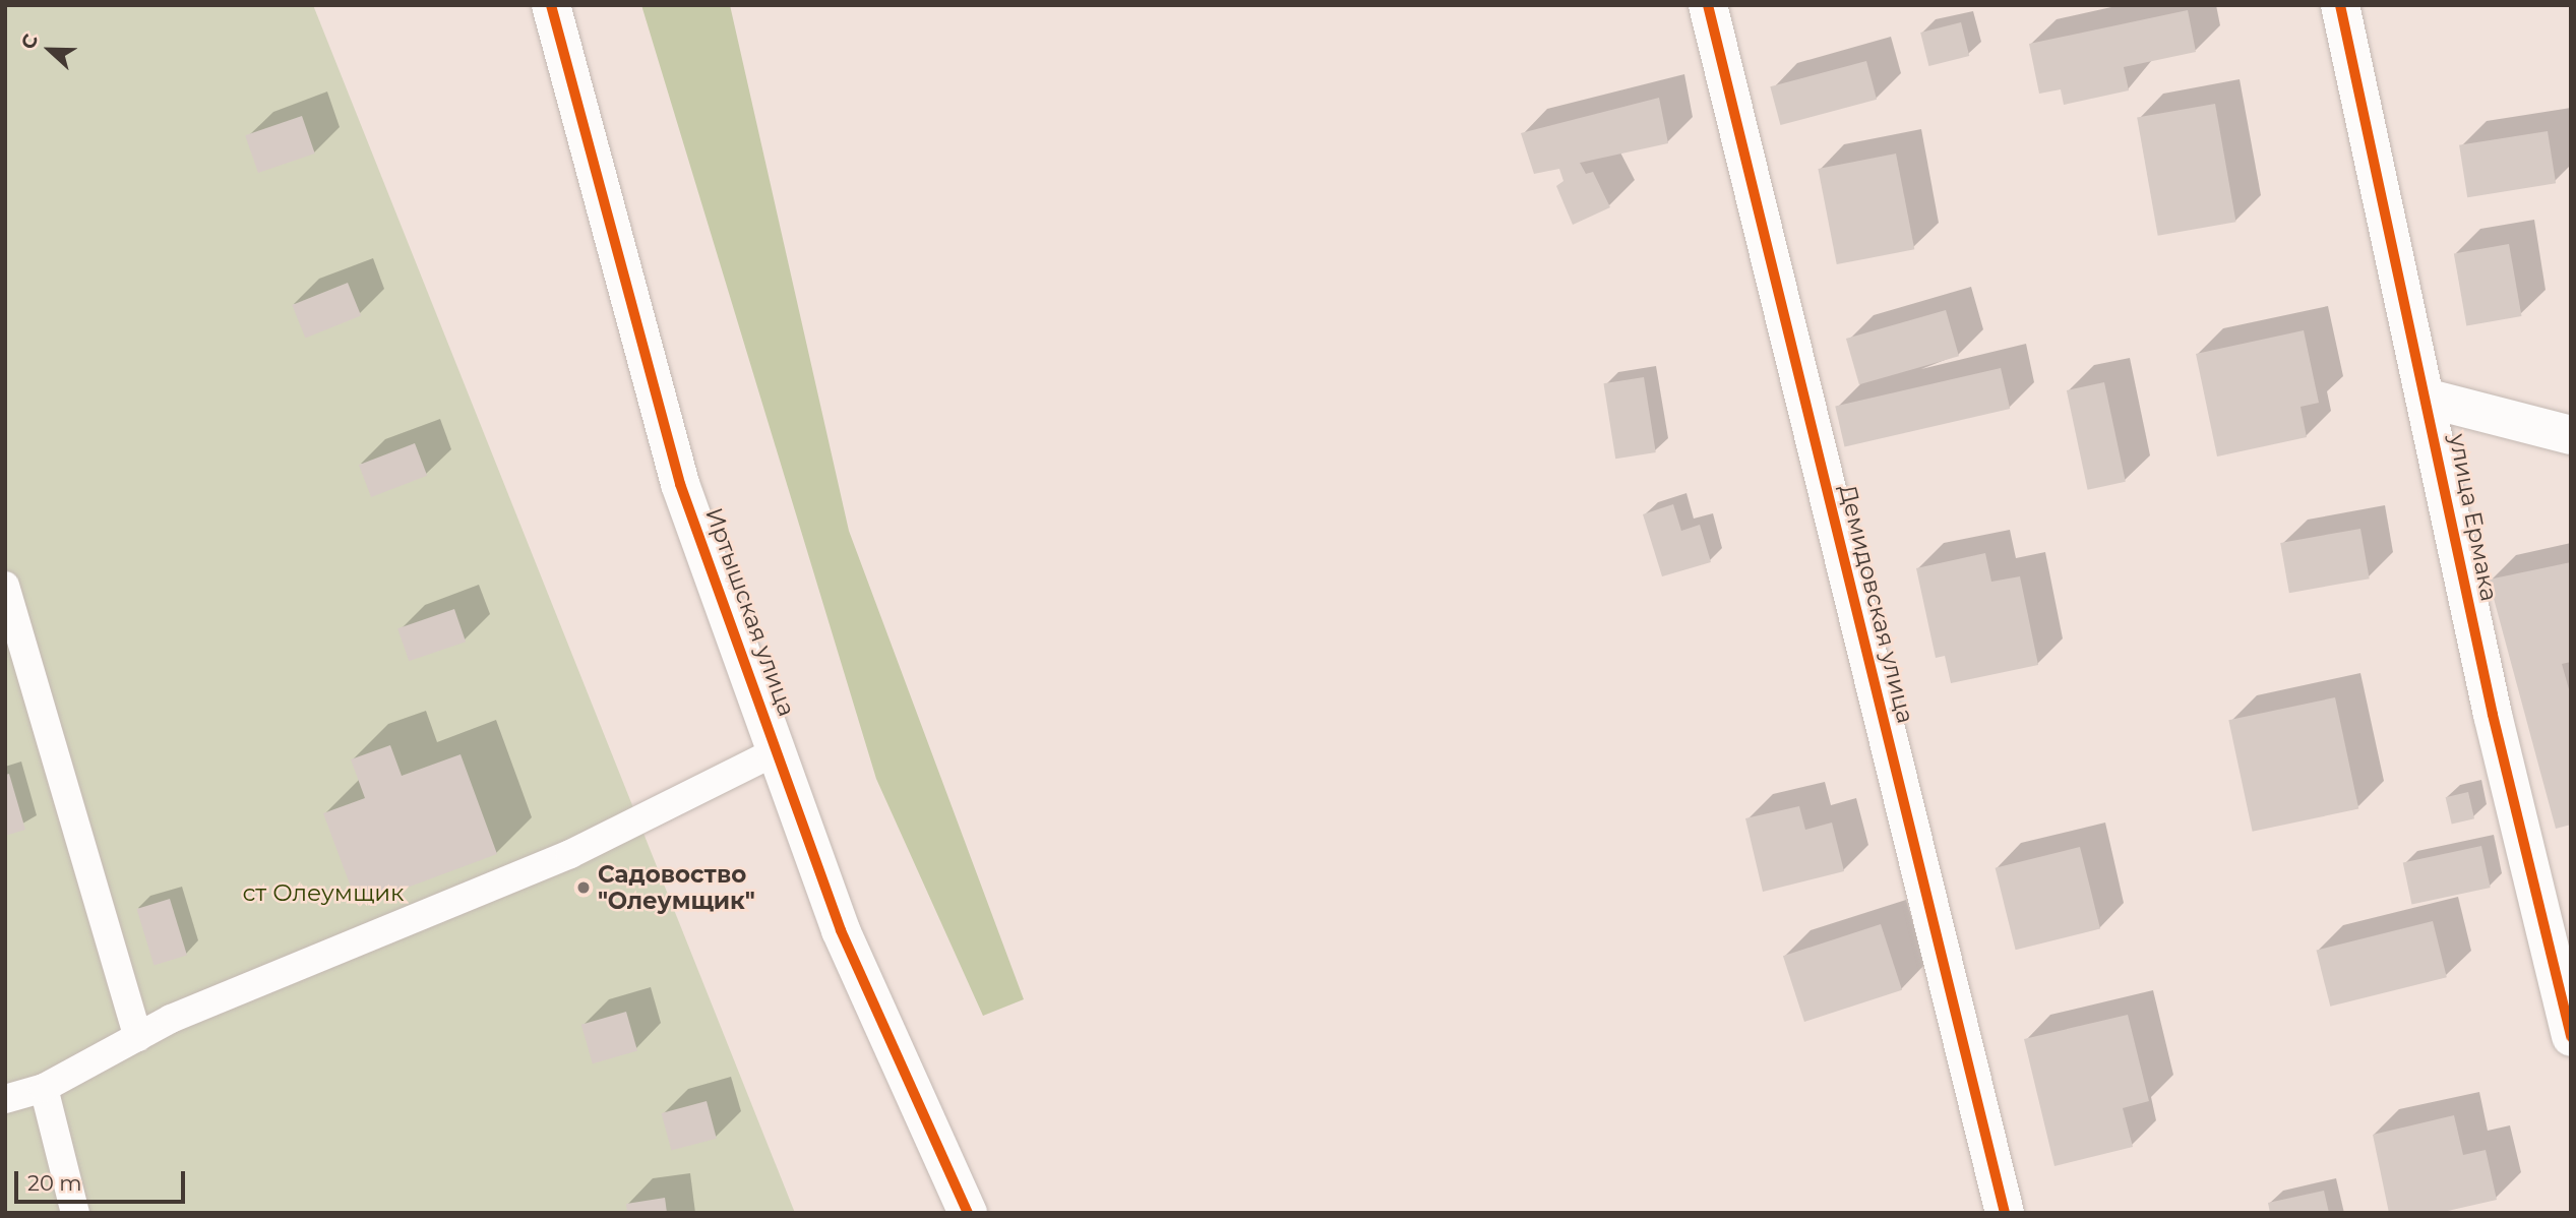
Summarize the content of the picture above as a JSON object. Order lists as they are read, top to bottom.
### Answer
{
  "streets": {
    "street": ["улица Ермака", "Демидовская улица", "Иртышская улица"]
  },
  "parks": ["ст Олеумщик"],
  "places": ["Садовоство \"Олеумщик\""],
  "scale_bar": "20 m",
  "north": "left"
}
